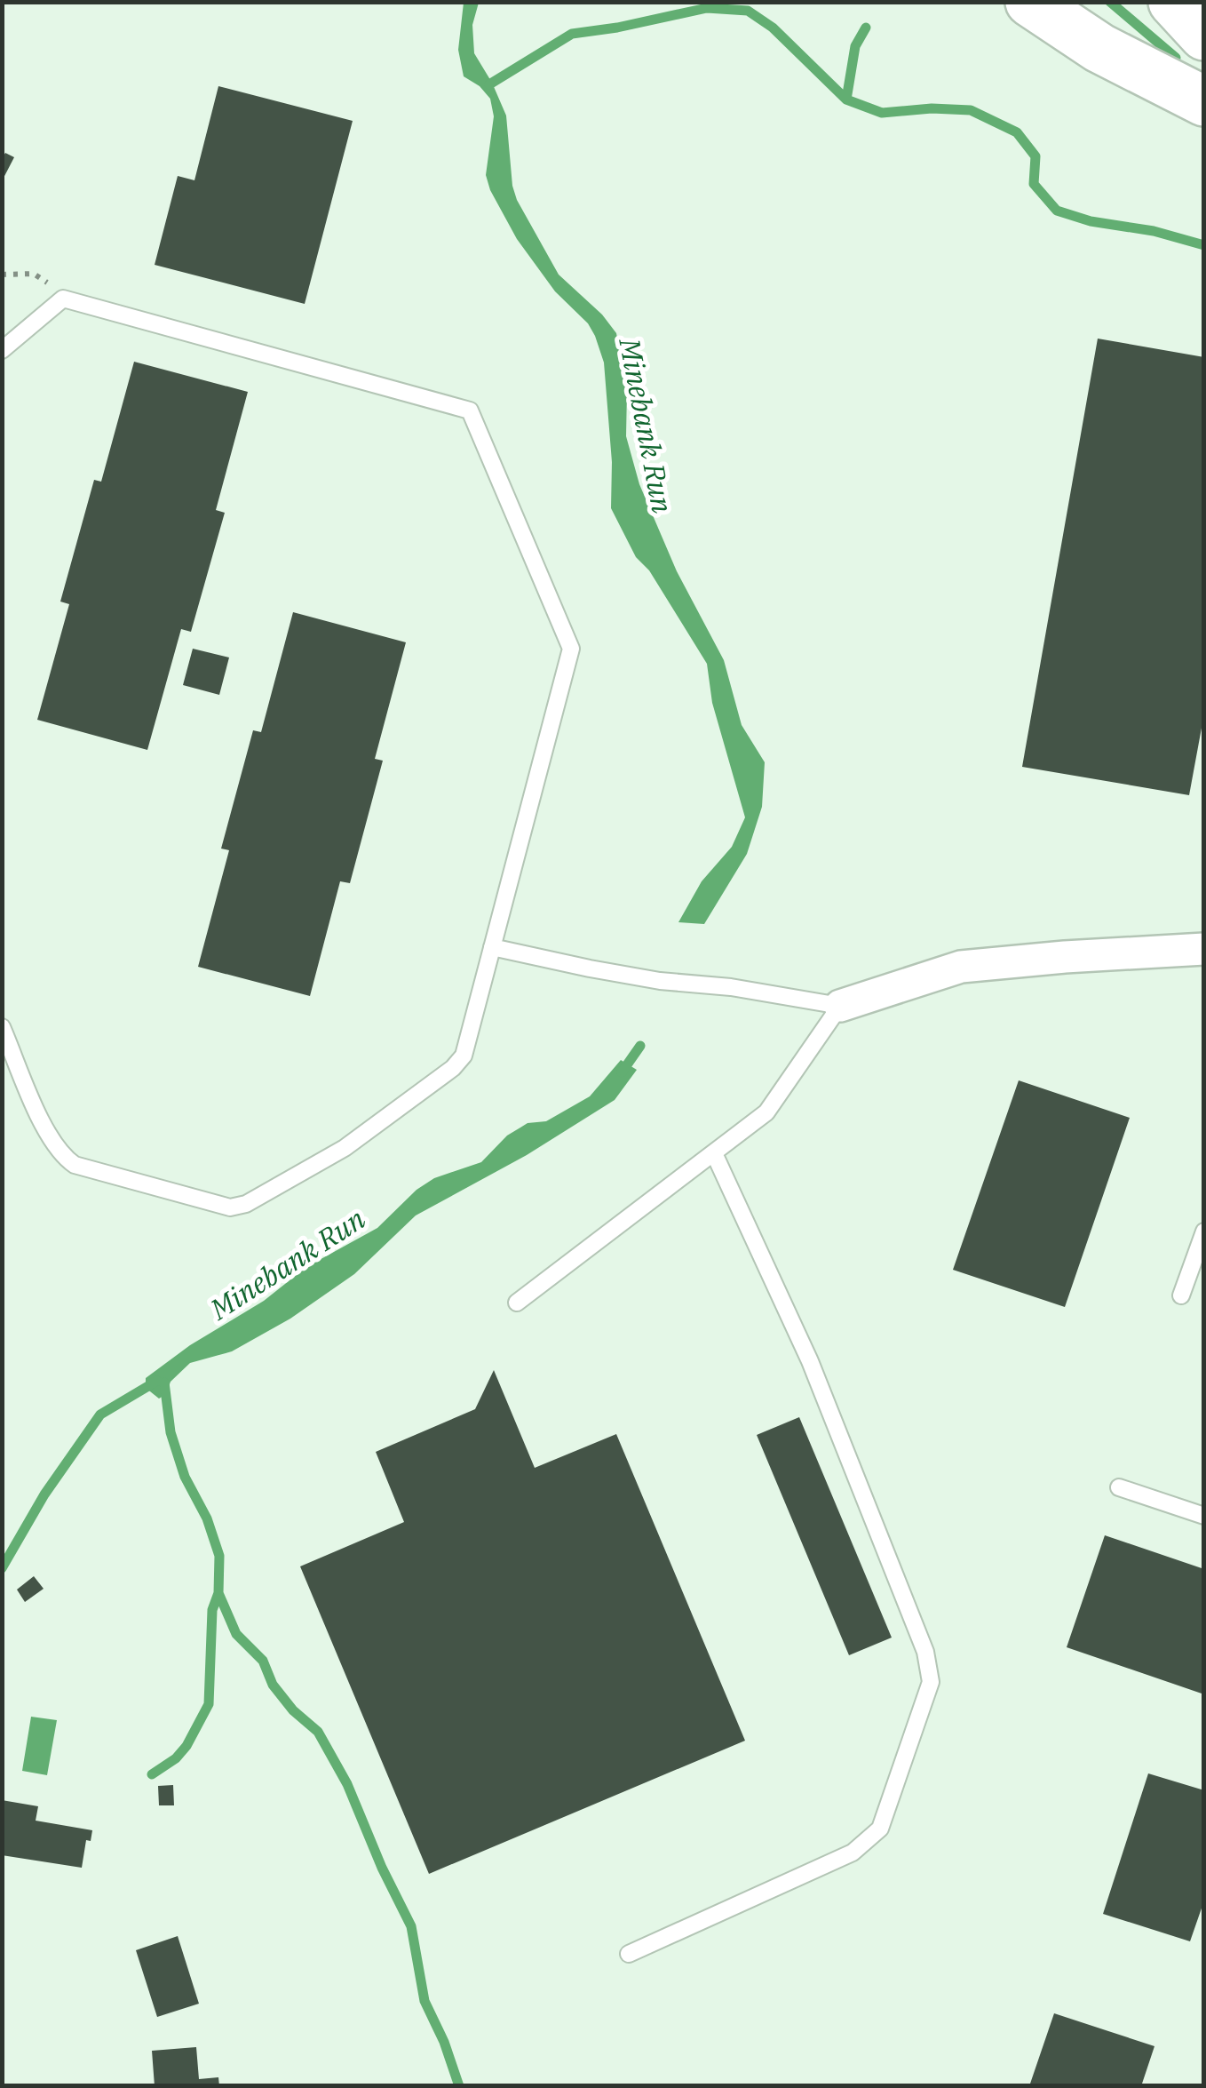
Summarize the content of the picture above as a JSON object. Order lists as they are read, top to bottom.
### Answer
{
  "water": ["Minebank Run"]
}
